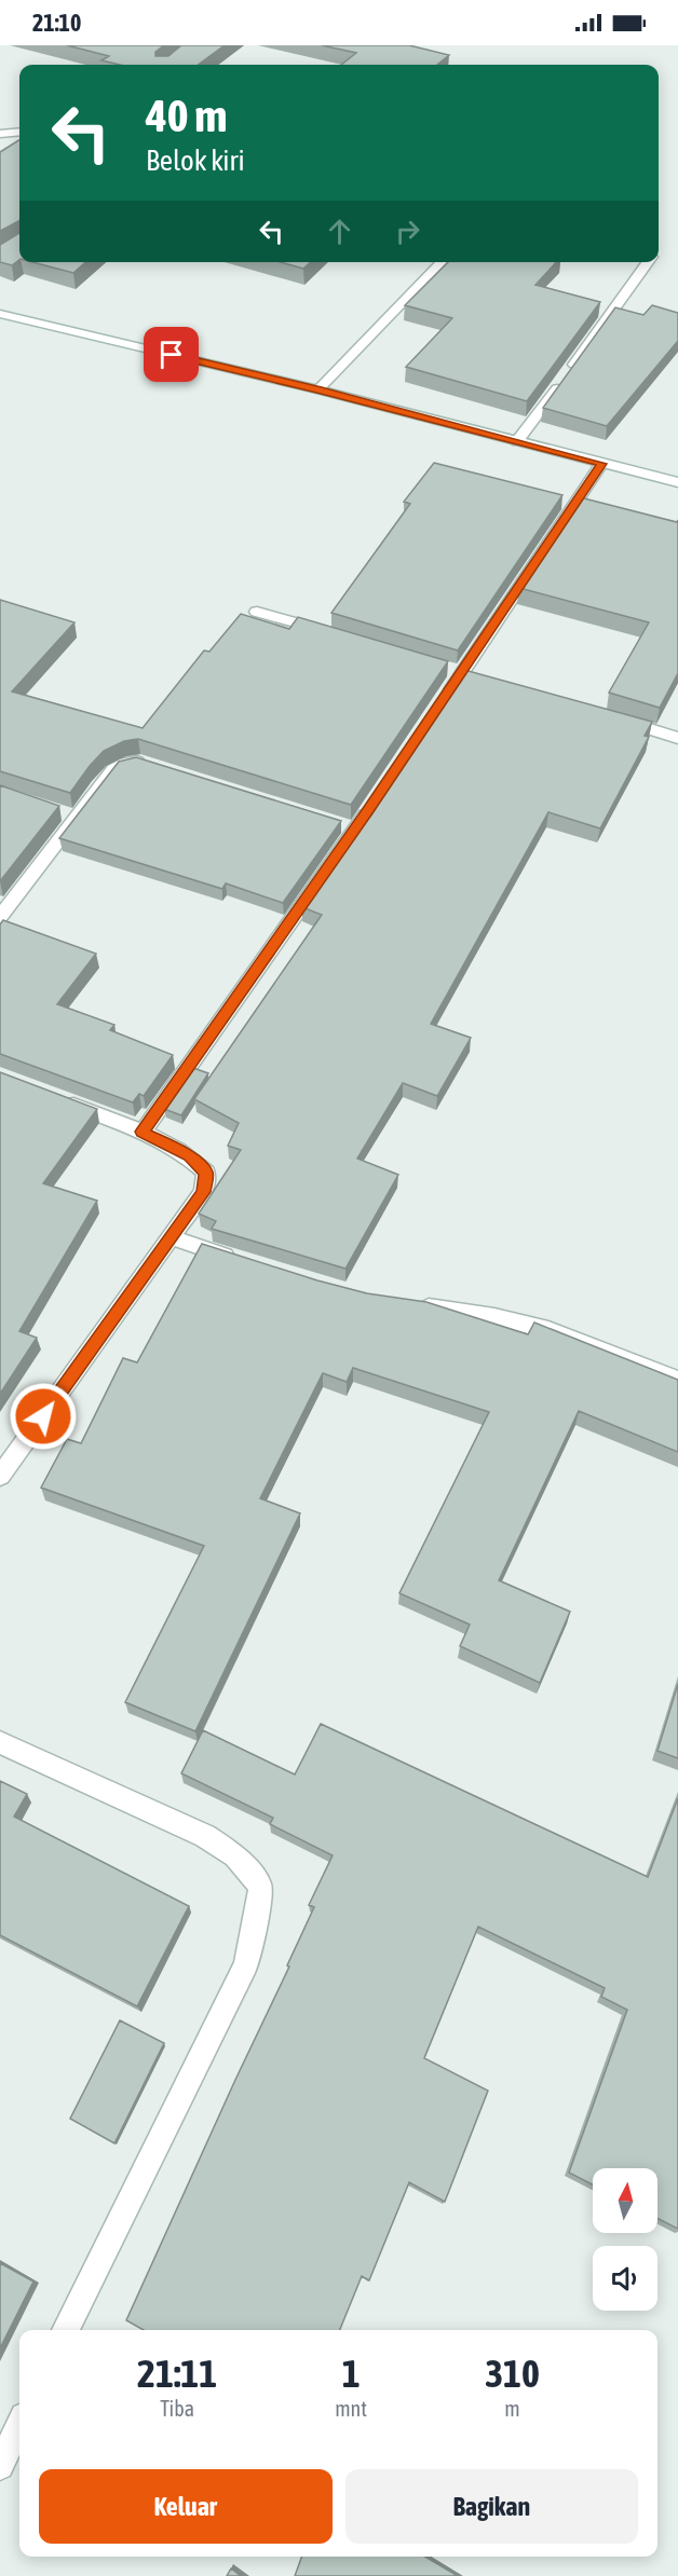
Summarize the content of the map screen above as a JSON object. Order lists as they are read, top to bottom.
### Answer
{
  "north": "top",
  "page": {
    "status": "21:10",
    "turn": ["40 m", "Belok kiri"],
    "eta": [
      "21:11",
      "Tiba",
      "1",
      "mnt",
      "310",
      "m"
    ],
    "buttons": ["Keluar", "Bagikan"]
  }
}
